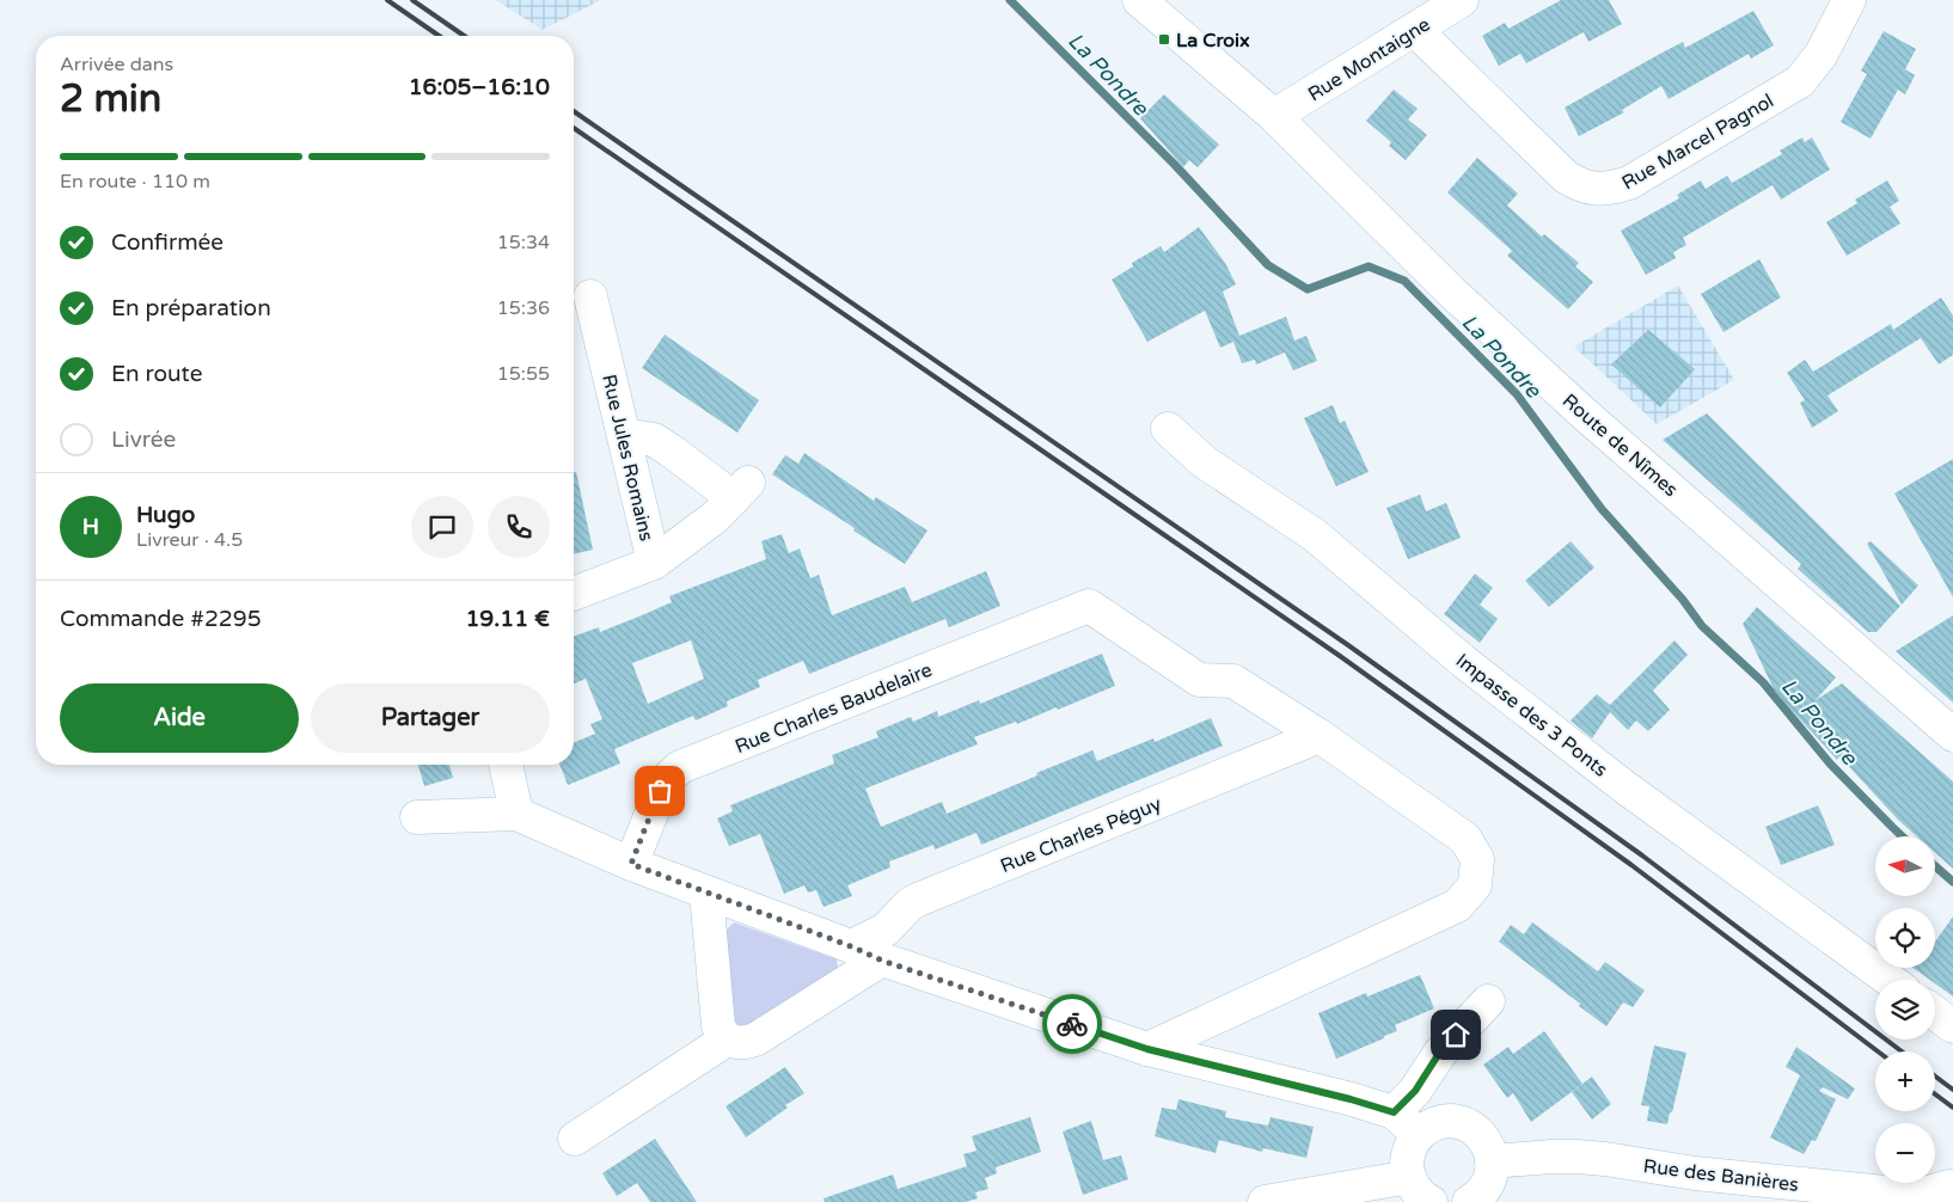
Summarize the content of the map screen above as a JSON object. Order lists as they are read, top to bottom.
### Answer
{
  "streets": {
    "street": [
      "Rue Montaigne",
      "Rue Marcel Pagnol",
      "Route de Nîmes",
      "Rue Jules Romains",
      "Rue Charles Baudelaire",
      "Impasse des 3 Ponts",
      "Rue Charles Péguy",
      "Rue des Banières"
    ]
  },
  "crossings": [
    ["Rue Montaigne", "Rue Marcel Pagnol"],
    ["Rue Montaigne", "Route de Nîmes"],
    ["Rue Charles Baudelaire", "Rue Charles Péguy"]
  ],
  "water": ["La Pondre"],
  "places": {
    "transit": ["La Croix"]
  },
  "north": "left",
  "page": {
    "heading": ["2 min", "Arrivée dans", "16:05–16:10"],
    "panel": [
      "Hugo",
      "Livreur · 4.5",
      "Commande #2295",
      "19.11 €"
    ],
    "bar": "En route · 110 m",
    "list": [
      ["Confirmée", "15:34"],
      ["En préparation", "15:36"],
      ["En route", "15:55"],
      "Livrée"
    ],
    "round": "H",
    "buttons": ["Aide", "Partager"],
    "map_buttons": ["+", "−"]
  }
}
